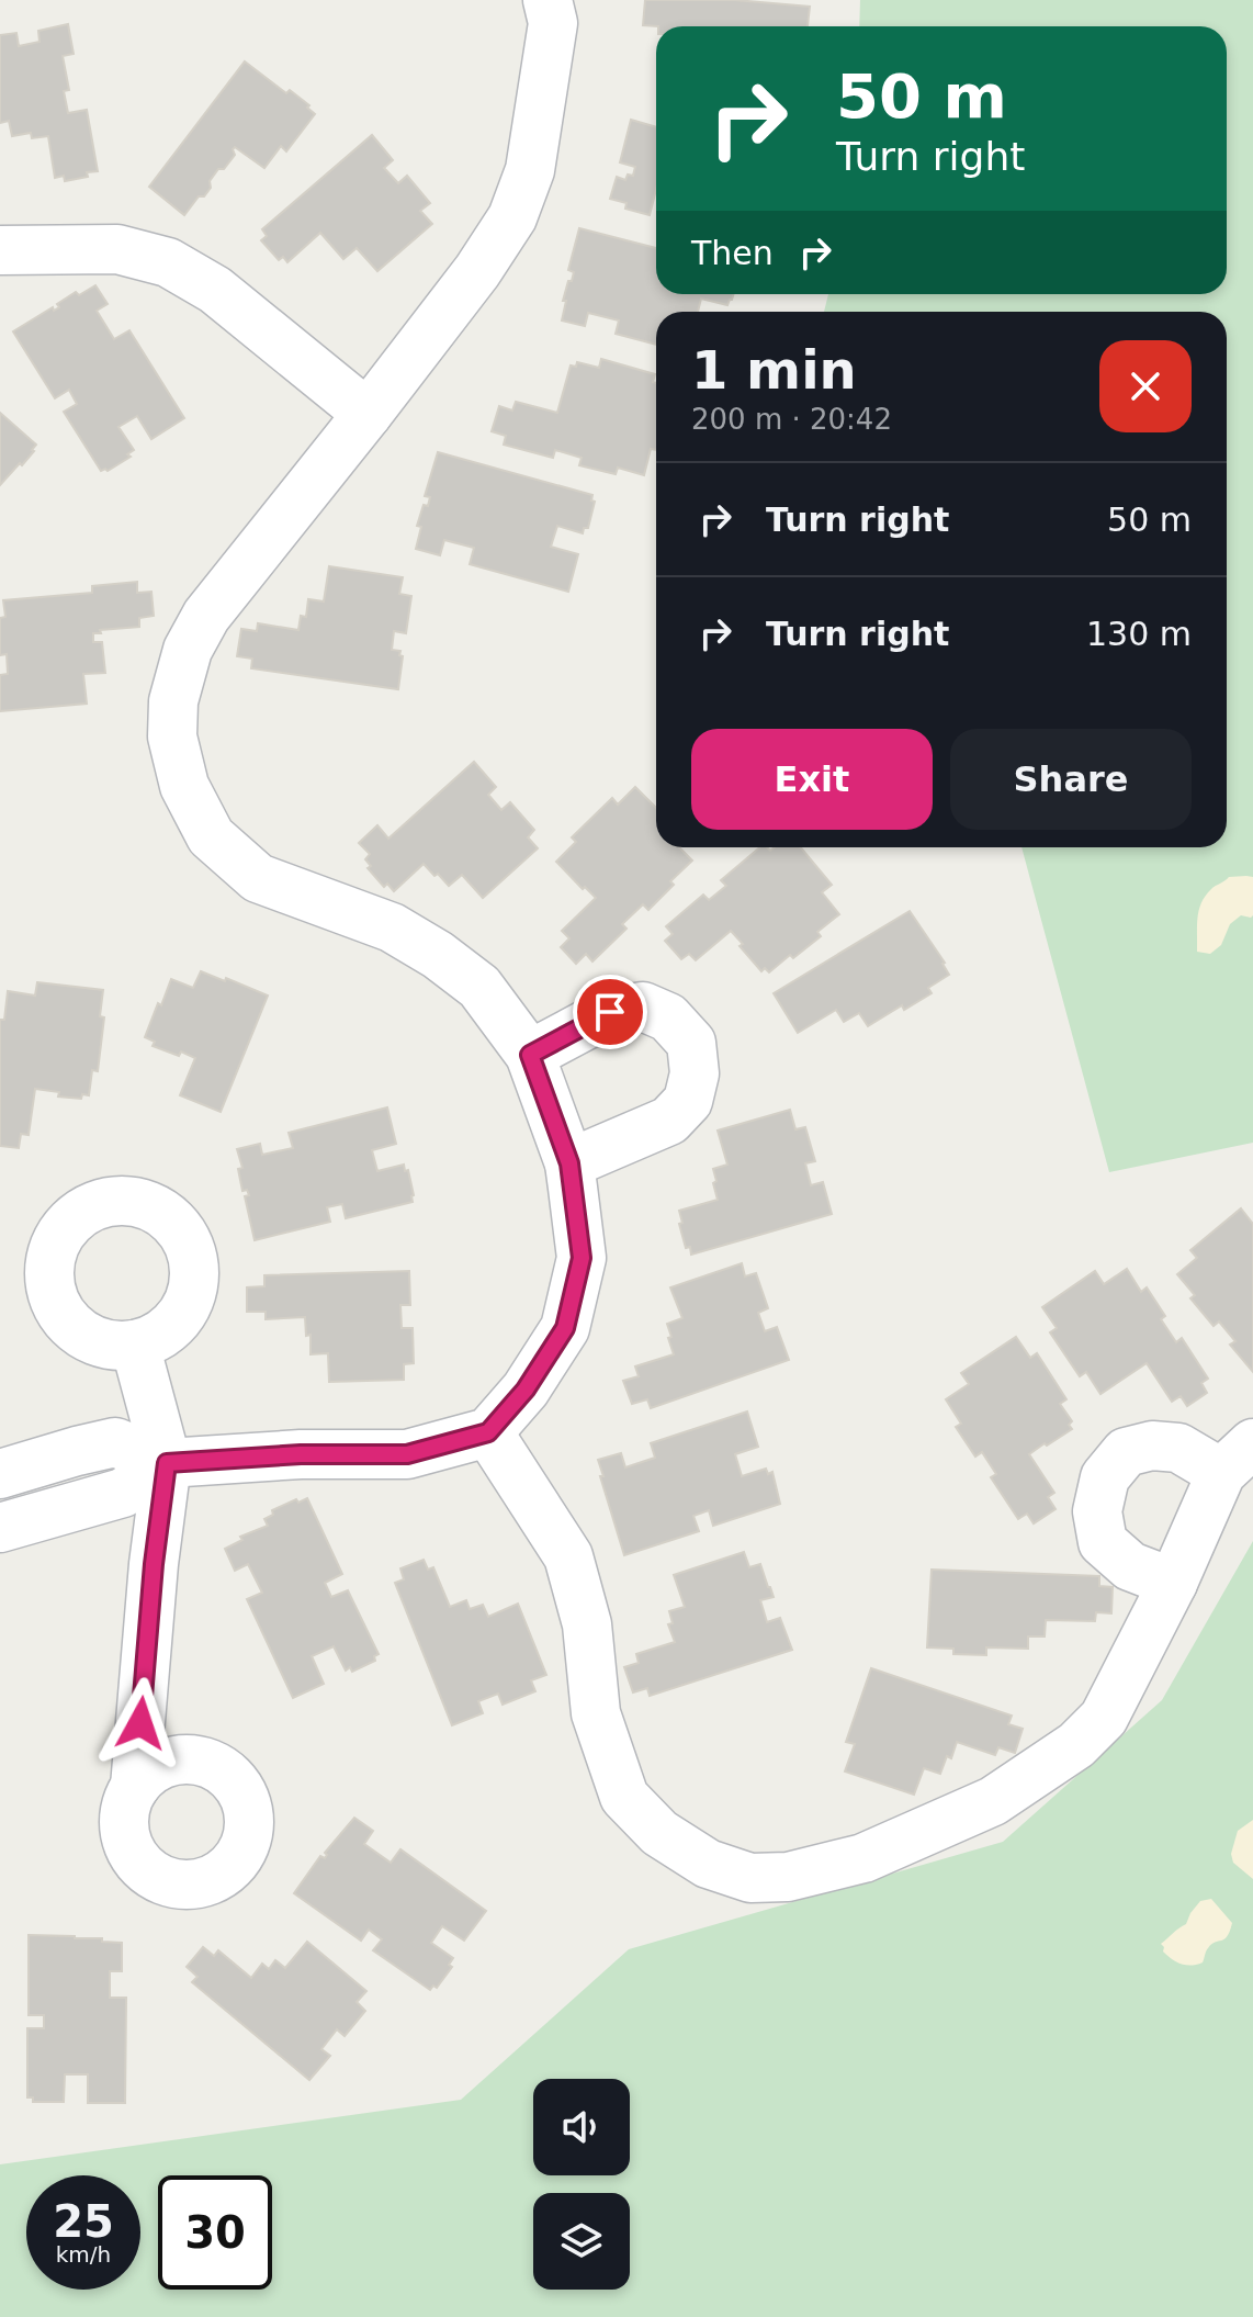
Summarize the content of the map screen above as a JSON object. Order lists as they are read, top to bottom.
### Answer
{
  "page": {
    "turn": ["50 m", "Turn right"],
    "then": "Then",
    "heading": ["1 min", "200 m · 20:42"],
    "list": [
      {
        "name": "Turn right",
        "value": "50 m"
      },
      {
        "name": "Turn right",
        "value": "130 m"
      }
    ],
    "buttons": ["Exit", "Share"],
    "speed": "25 km/h",
    "limit": "30"
  }
}
